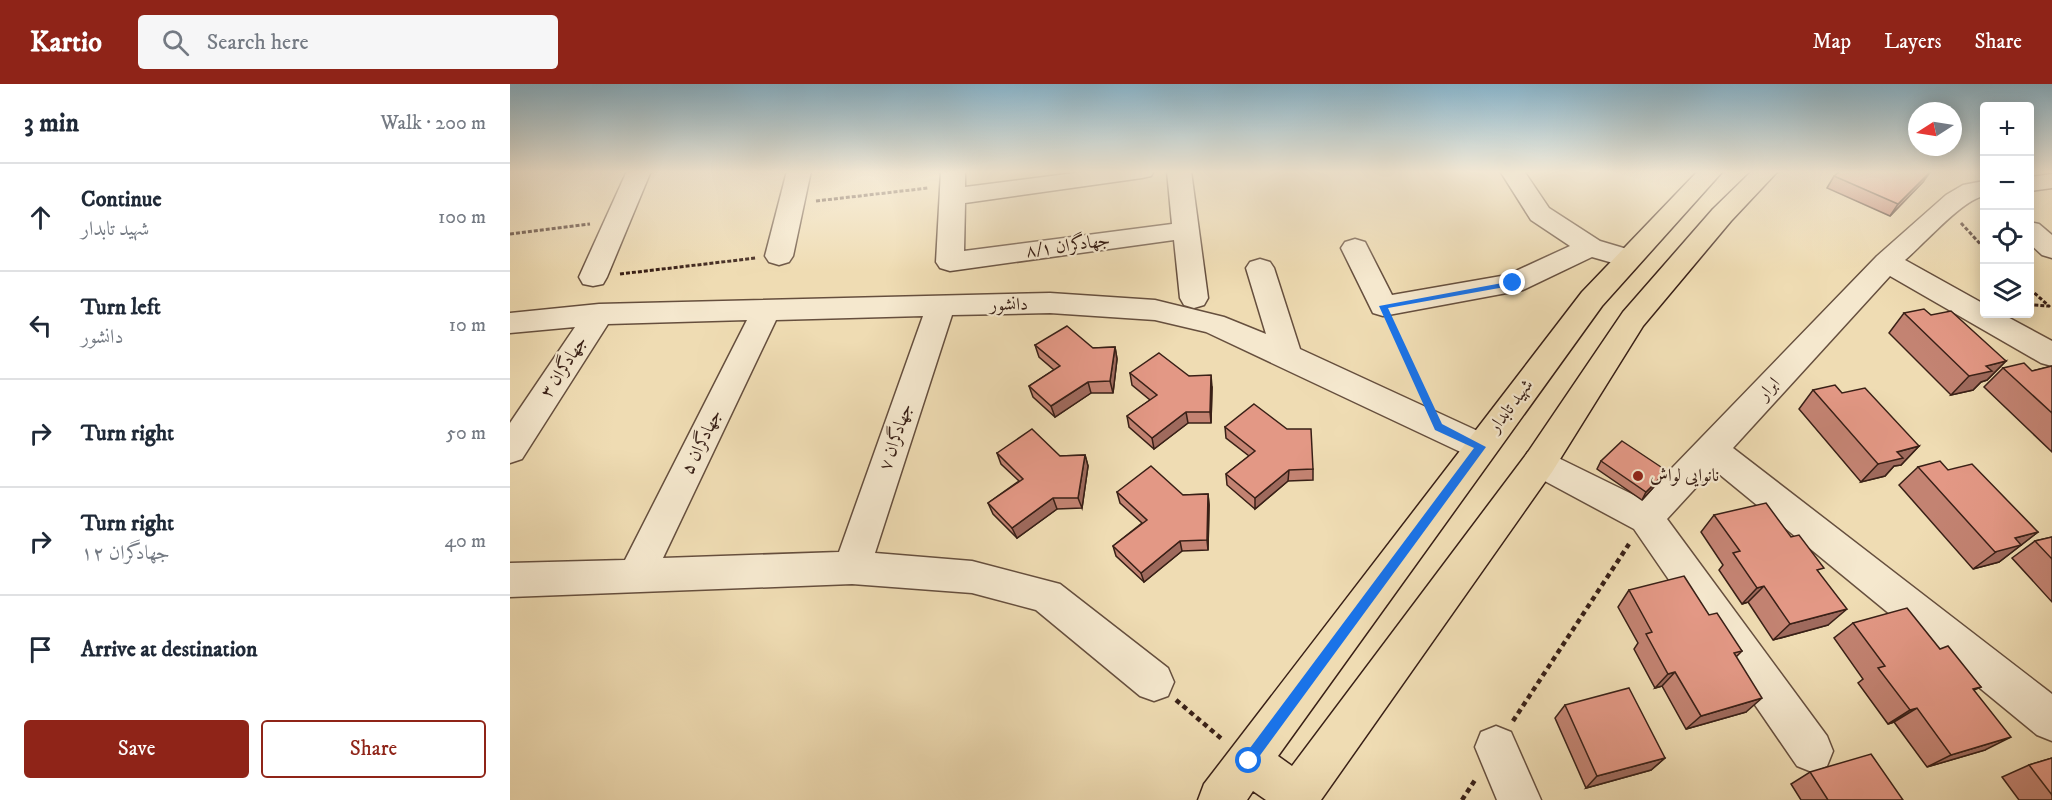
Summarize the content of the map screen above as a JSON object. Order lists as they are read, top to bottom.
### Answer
{
  "streets": {
    "main road": ["شهید تابدار"],
    "street": [
      "جهادگران ۸/۱",
      "دانشور",
      "جهادگران ۳",
      "ابرار",
      "جهادگران ۷",
      "جهادگران ۵"
    ]
  },
  "crossings": [
    ["دانشور", "جهادگران ۳"],
    ["دانشور", "شهید تابدار"],
    ["دانشور", "جهادگران ۷"],
    ["دانشور", "جهادگران ۵"]
  ],
  "places": ["نانوایی لواش"],
  "north": "left",
  "page": {
    "header": "Kartio",
    "search": "Search here",
    "nav": ["Map", "Layers", "Share"],
    "heading": ["3 min", "Walk · 200 m"],
    "map_buttons": ["+", "−"],
    "list": [
      ["Continue", "شهید تابدار", "100 m"],
      ["Turn left", "دانشور", "10 m"],
      ["Turn right", "50 m"],
      ["Turn right", "جهادگران ۱۲", "40 m"],
      "Arrive at destination"
    ],
    "buttons": ["Save", "Share"]
  }
}
